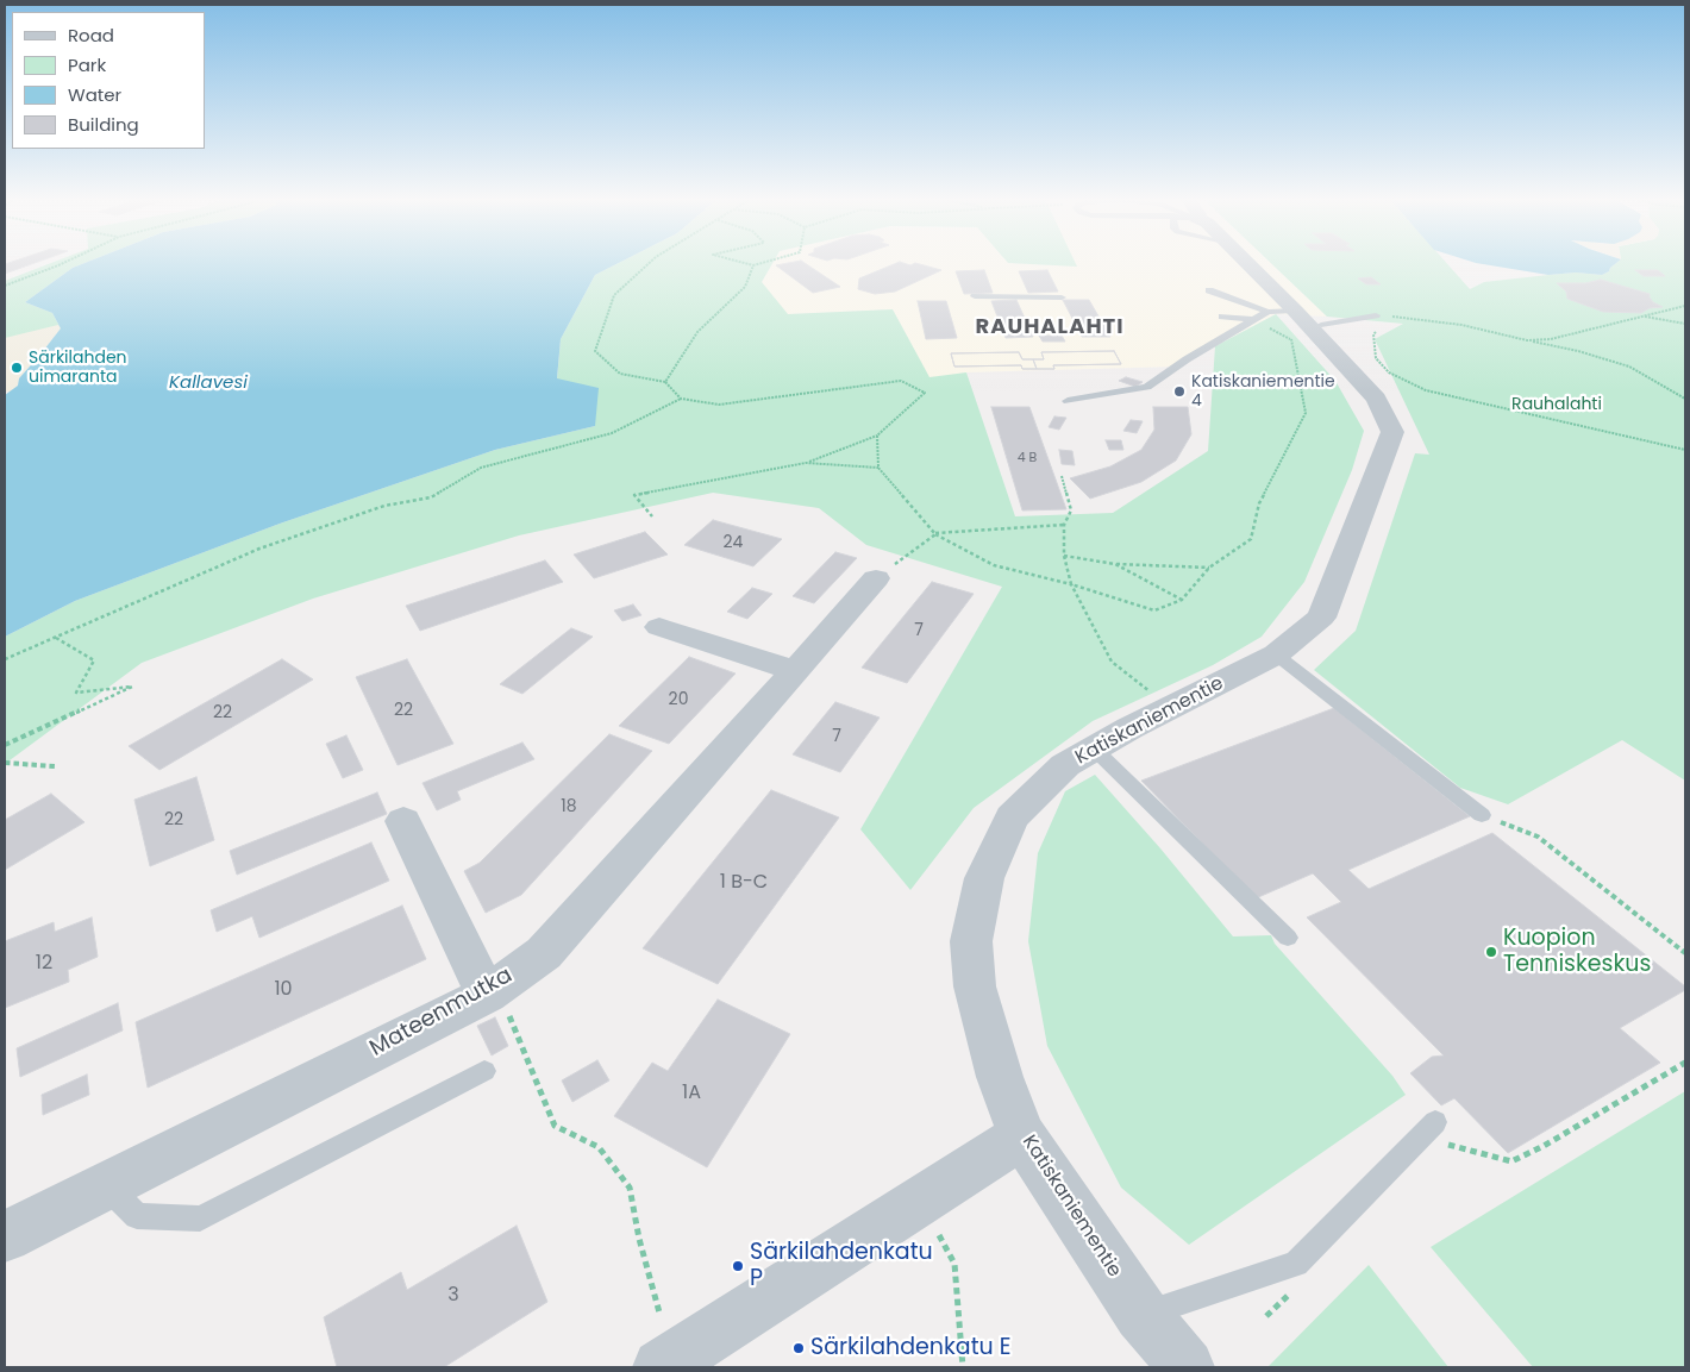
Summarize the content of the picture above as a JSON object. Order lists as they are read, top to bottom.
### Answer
{
  "streets": {
    "street": ["Katiskaniementie", "Mateenmutka"]
  },
  "districts": ["RAUHALAHTI"],
  "water": ["Kallavesi"],
  "parks": ["Rauhalahti"],
  "places": [
    "Särkilahden uimaranta",
    "Katiskaniementie 4",
    "Kuopion Tenniskeskus",
    "Särkilahdenkatu P",
    "Särkilahdenkatu E"
  ],
  "house_numbers": [
    "4 B",
    "24",
    "7",
    "20",
    "22",
    "22",
    "7",
    "18",
    "22",
    "1 B-C",
    "12",
    "10",
    "1A",
    "3"
  ],
  "legend": [
    "Road",
    "Park",
    "Water",
    "Building"
  ]
}
